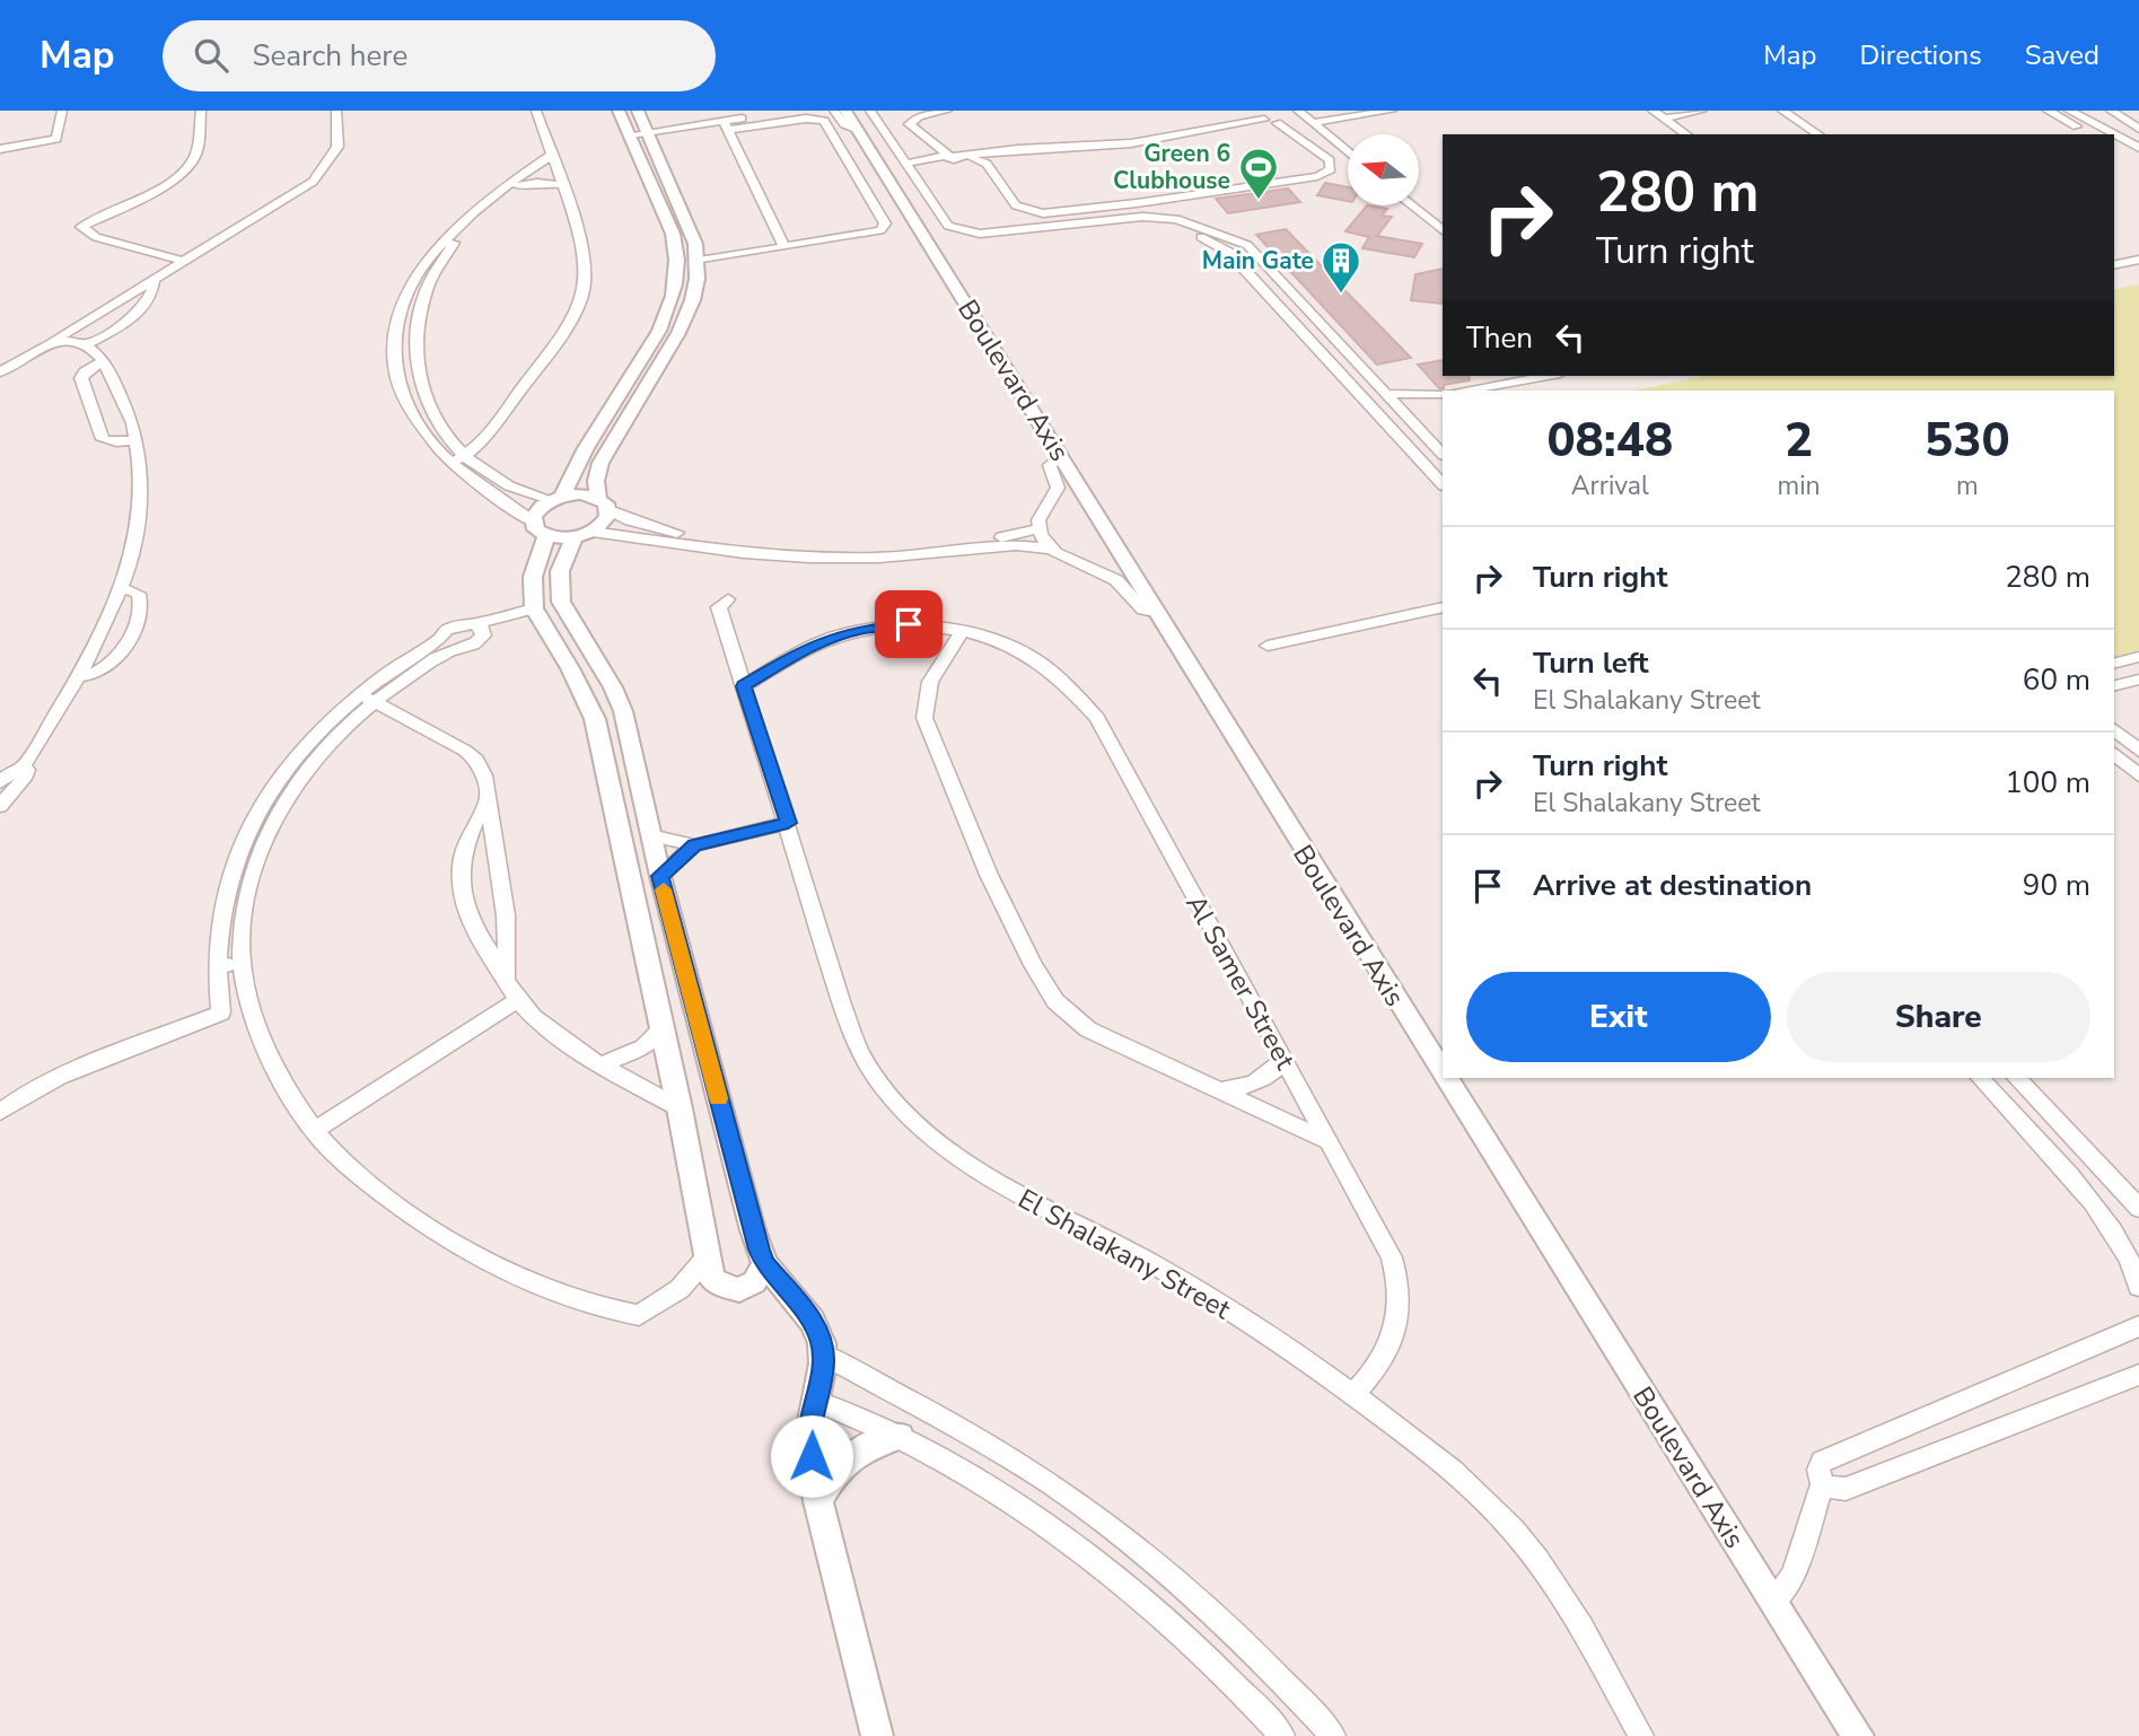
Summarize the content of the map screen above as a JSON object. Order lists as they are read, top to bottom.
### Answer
{
  "streets": {
    "street": ["Boulevard Axis", "Al Samer Street", "El Shalakany Street"]
  },
  "crossings": [
    ["Al Samer Street", "El Shalakany Street"]
  ],
  "places": {
    "sports": ["Green 6 Clubhouse"],
    "building": ["Main Gate"]
  },
  "north": "left",
  "page": {
    "header": "Map",
    "search": "Search here",
    "nav": ["Map", "Directions", "Saved"],
    "turn": ["280 m", "Turn right"],
    "then": "Then",
    "eta": [
      "08:48",
      "Arrival",
      "2",
      "min",
      "530",
      "m"
    ],
    "list": [
      {
        "name": "Turn right",
        "value": "280 m"
      },
      {
        "name": "Turn left",
        "note": "El Shalakany Street",
        "value": "60 m"
      },
      {
        "name": "Turn right",
        "note": "El Shalakany Street",
        "value": "100 m"
      },
      {
        "name": "Arrive at destination",
        "value": "90 m"
      }
    ],
    "buttons": ["Exit", "Share"]
  }
}
